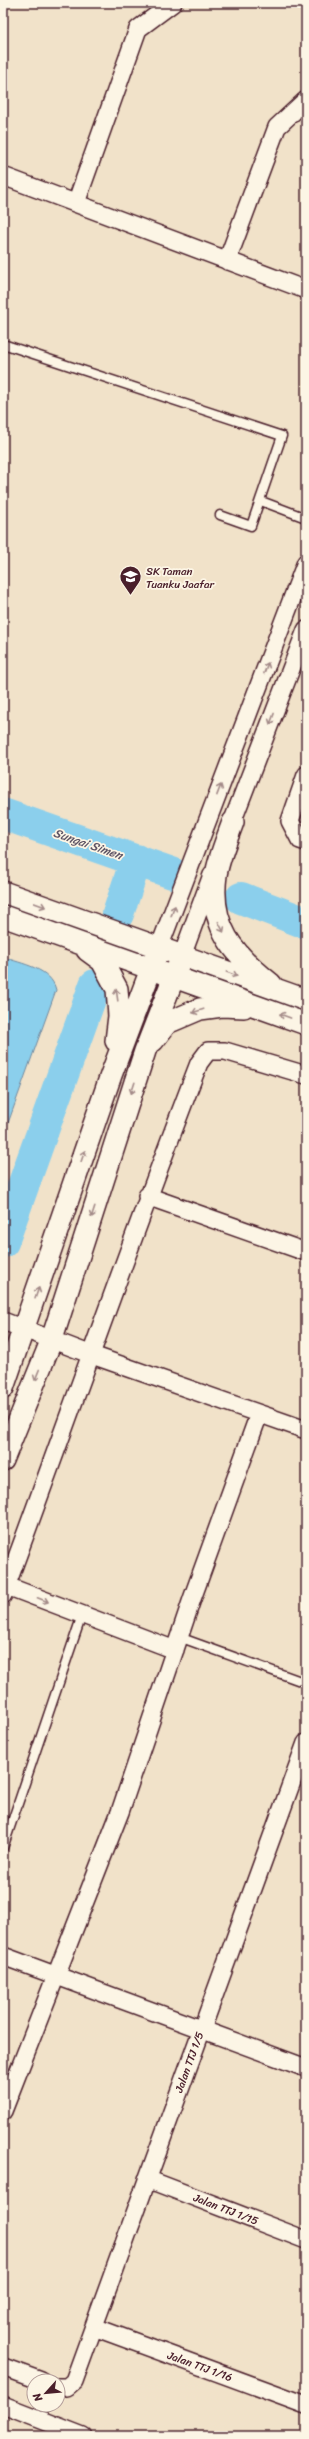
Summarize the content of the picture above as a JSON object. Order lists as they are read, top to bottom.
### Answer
{
  "streets": {
    "street": ["Jalan TTJ 1/5", "Jalan TTJ 1/15", "Jalan TTJ 1/16"]
  },
  "crossings": [
    ["Jalan TTJ 1/5", "Jalan TTJ 1/15"],
    ["Jalan TTJ 1/5", "Jalan TTJ 1/16"]
  ],
  "water": ["Sungai Simen"],
  "places": {
    "school or university": ["SK Taman Tuanku Jaafar"]
  },
  "north": "bottom left"
}
